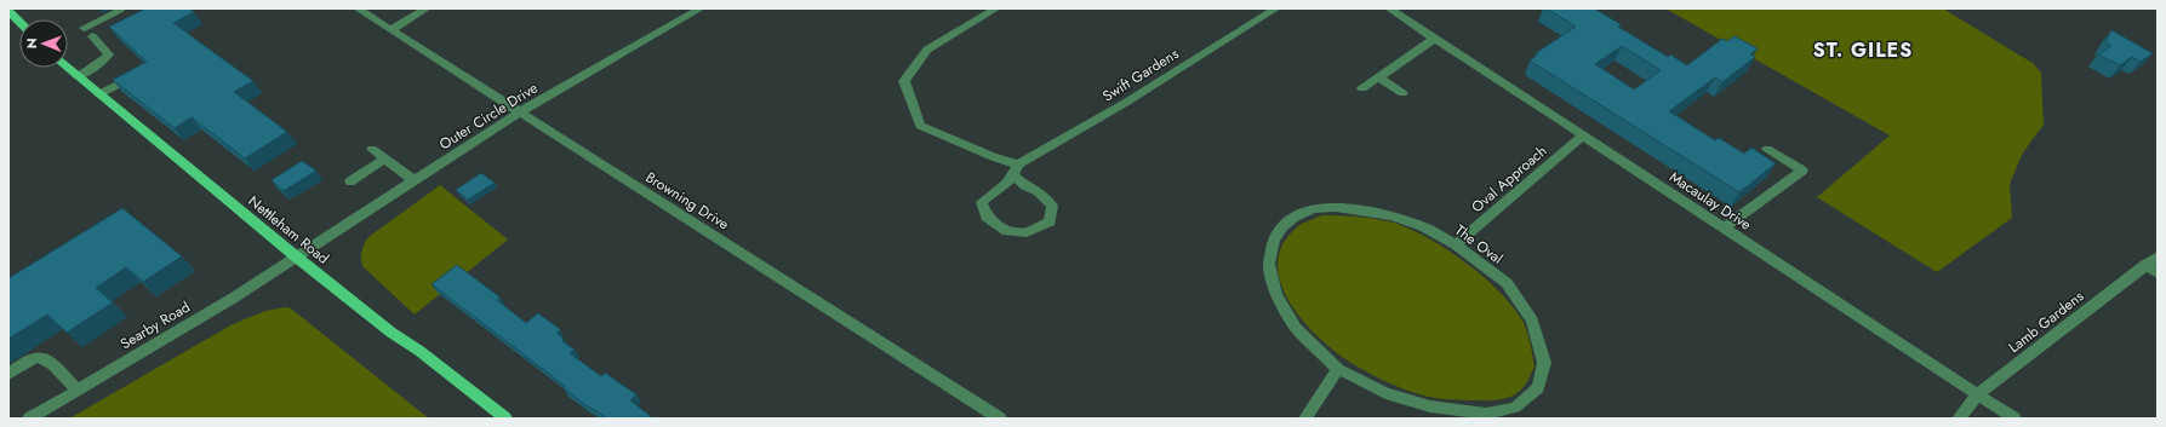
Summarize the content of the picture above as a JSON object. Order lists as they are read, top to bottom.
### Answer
{
  "streets": {
    "main road": ["Nettleham Road"],
    "street": [
      "Swift Gardens",
      "Outer Circle Drive",
      "Oval Approach",
      "Browning Drive",
      "Macaulay Drive",
      "The Oval",
      "Lamb Gardens",
      "Searby Road"
    ]
  },
  "crossings": [
    ["Outer Circle Drive", "Browning Drive"],
    ["Outer Circle Drive", "Nettleham Road"],
    ["Outer Circle Drive", "Searby Road"],
    ["Oval Approach", "Macaulay Drive"],
    ["Oval Approach", "The Oval"],
    ["Macaulay Drive", "Lamb Gardens"],
    ["Nettleham Road", "Searby Road"]
  ],
  "districts": ["ST. GILES"],
  "north": "left"
}
